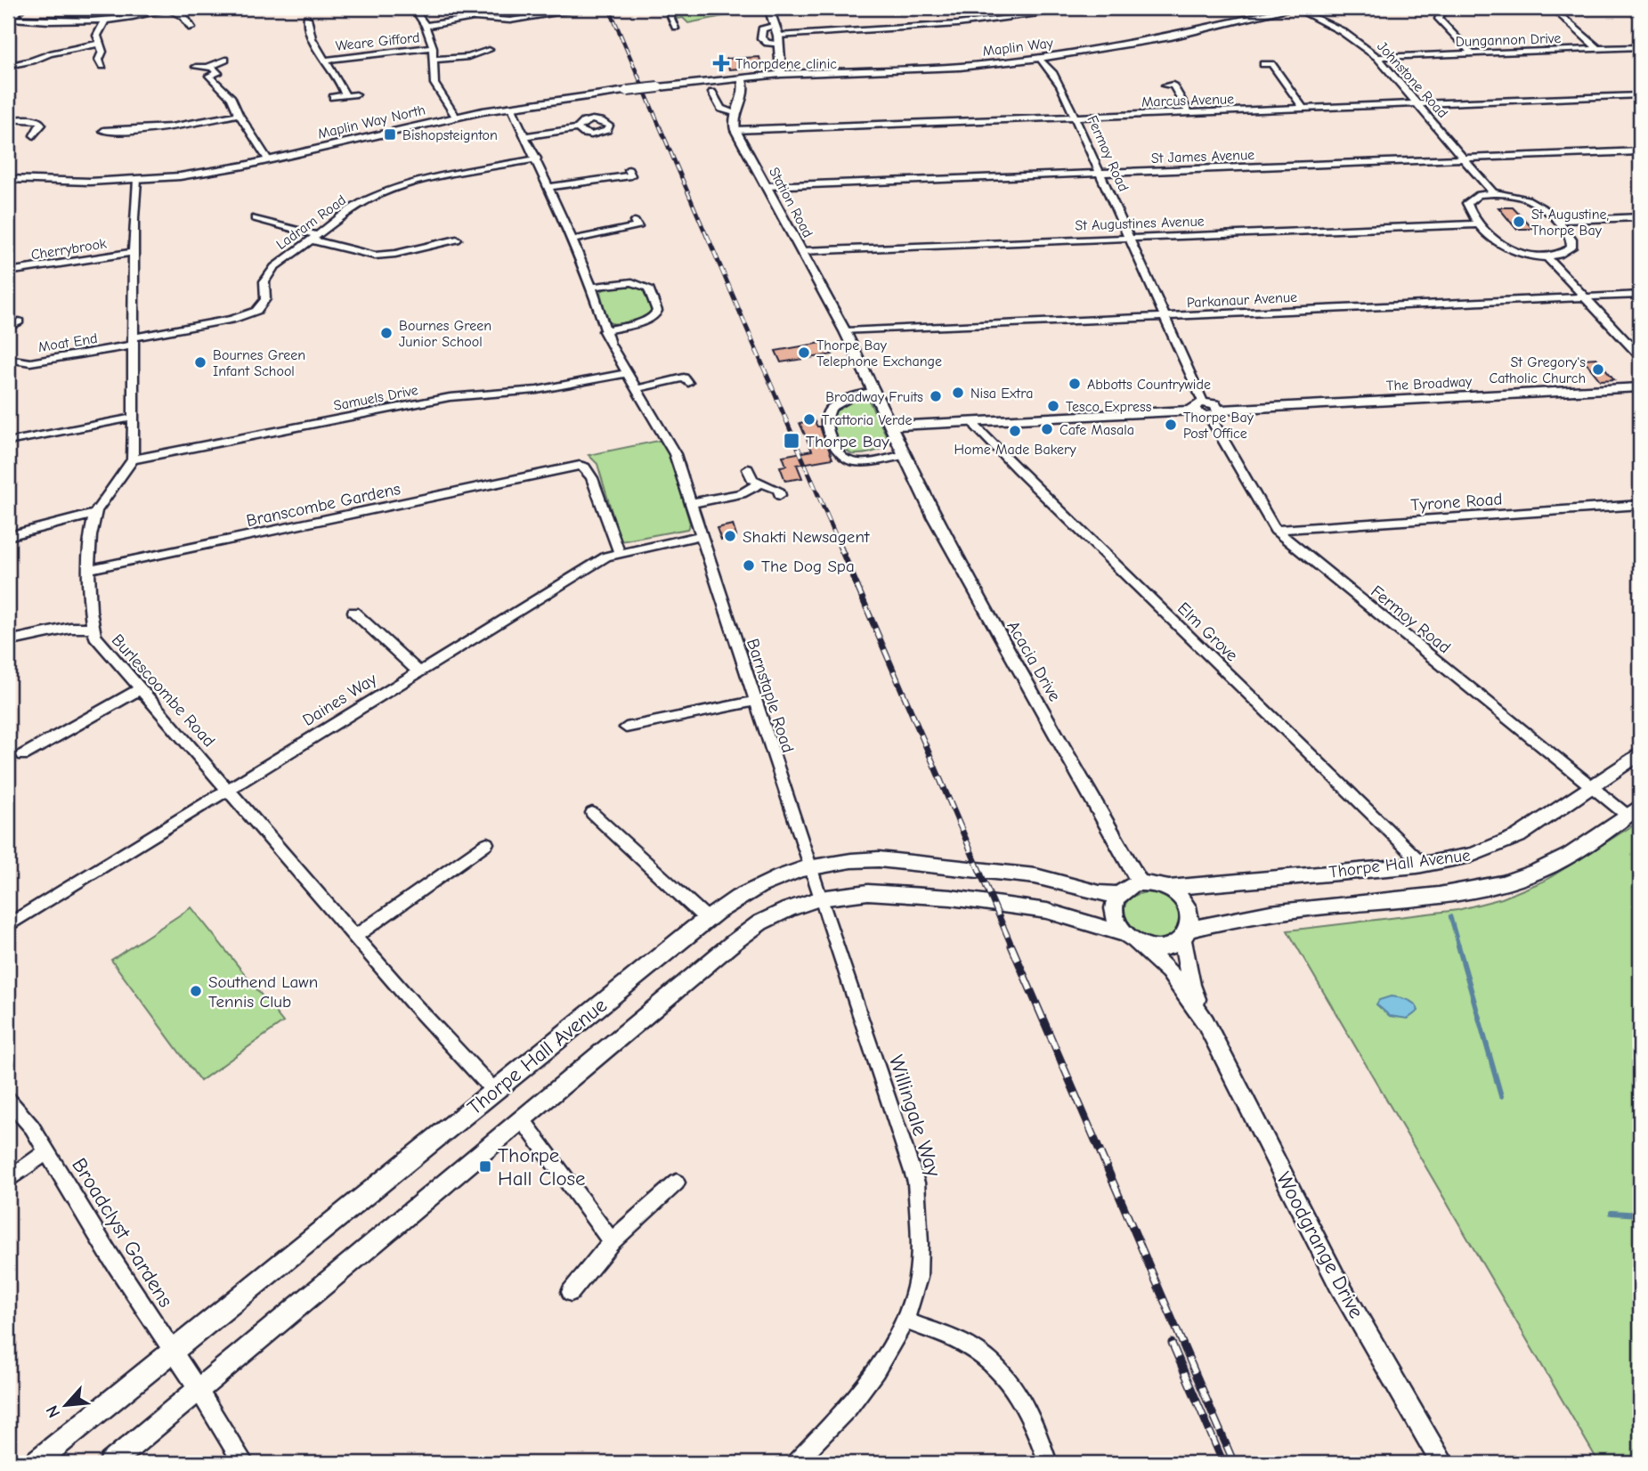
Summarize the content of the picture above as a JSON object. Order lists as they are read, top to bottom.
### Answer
{
  "streets": {
    "street": [
      "Dungannon Drive",
      "Weare Gifford",
      "Maplin Way",
      "Johnstone Road",
      "Marcus Avenue",
      "Maplin Way North",
      "Fermoy Road",
      "St James Avenue",
      "Station Road",
      "Ladram Road",
      "St Augustines Avenue",
      "Cherrybrook",
      "Parkanaur Avenue",
      "Moat End",
      "The Broadway",
      "Samuels Drive",
      "Tyrone Road",
      "Branscombe Gardens",
      "Elm Grove",
      "Acacia Drive",
      "Burlescoombe Road",
      "Barnstaple Road",
      "Daines Way",
      "Thorpe Hall Avenue",
      "Willingale Way",
      "Broadclyst Gardens",
      "Woodgrange Drive"
    ]
  },
  "crossings": [
    ["Dungannon Drive", "Johnstone Road"],
    ["Maplin Way", "Johnstone Road"],
    ["Maplin Way", "Maplin Way North"],
    ["Maplin Way", "Fermoy Road"],
    ["Maplin Way", "Station Road"],
    ["Johnstone Road", "Marcus Avenue"],
    ["Johnstone Road", "St James Avenue"],
    ["Marcus Avenue", "Fermoy Road"],
    ["Marcus Avenue", "Station Road"],
    ["Maplin Way North", "Station Road"],
    ["Maplin Way North", "Barnstaple Road"],
    ["Fermoy Road", "St James Avenue"],
    ["Fermoy Road", "St Augustines Avenue"],
    ["Fermoy Road", "Parkanaur Avenue"],
    ["Fermoy Road", "The Broadway"],
    ["Fermoy Road", "Tyrone Road"],
    ["Fermoy Road", "Thorpe Hall Avenue"],
    ["St James Avenue", "Station Road"],
    ["Station Road", "St Augustines Avenue"],
    ["Station Road", "Acacia Drive"],
    ["Ladram Road", "Moat End"],
    ["Ladram Road", "Barnstaple Road"],
    ["Parkanaur Avenue", "Acacia Drive"],
    ["Samuels Drive", "Burlescoombe Road"],
    ["Samuels Drive", "Barnstaple Road"],
    ["Branscombe Gardens", "Burlescoombe Road"],
    ["Branscombe Gardens", "Daines Way"],
    ["Elm Grove", "Thorpe Hall Avenue"],
    ["Acacia Drive", "Thorpe Hall Avenue"],
    ["Acacia Drive", "Woodgrange Drive"],
    ["Burlescoombe Road", "Daines Way"],
    ["Burlescoombe Road", "Thorpe Hall Avenue"],
    ["Barnstaple Road", "Daines Way"],
    ["Barnstaple Road", "Thorpe Hall Avenue"],
    ["Barnstaple Road", "Willingale Way"],
    ["Thorpe Hall Avenue", "Broadclyst Gardens"],
    ["Thorpe Hall Avenue", "Woodgrange Drive"]
  ],
  "places": {
    "health": ["Thorpdene clinic"],
    "transit": ["Bishopsteignton", "Thorpe Bay", "Thorpe Hall Close"],
    "other": [
      "St Augustine, Thorpe Bay",
      "Bournes Green Junior School",
      "Thorpe Bay Telephone Exchange",
      "Bournes Green Infant School",
      "St Gregory's Catholic Church",
      "Abbotts Countrywide",
      "Nisa Extra",
      "Broadway Fruits",
      "Tesco Express",
      "Trattoria Verde",
      "Thorpe Bay Post Office",
      "Cafe Masala",
      "Home Made Bakery",
      "Shakti Newsagent",
      "The Dog Spa",
      "Southend Lawn Tennis Club"
    ]
  },
  "north": "bottom left"
}
